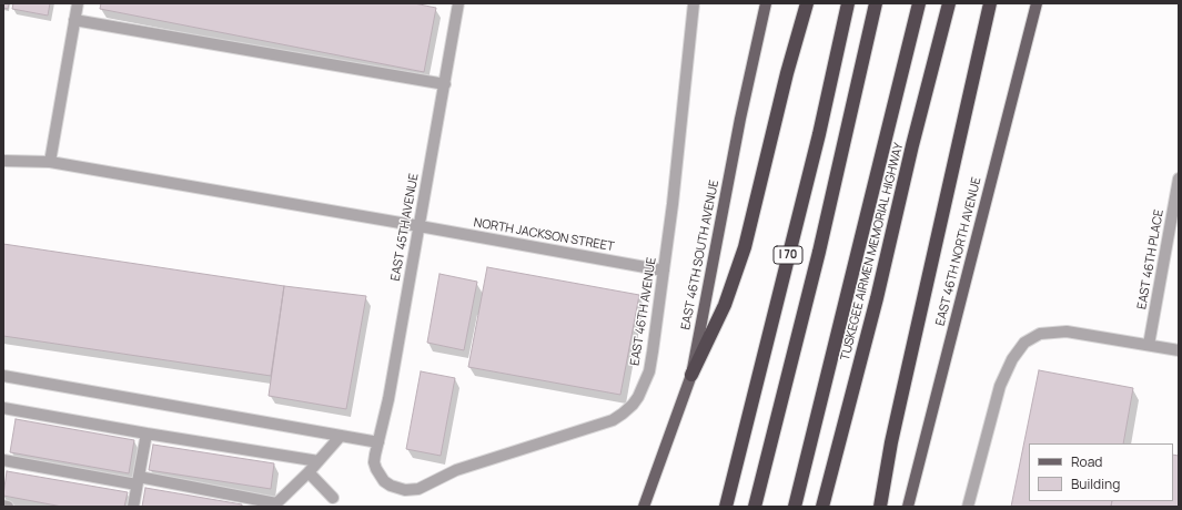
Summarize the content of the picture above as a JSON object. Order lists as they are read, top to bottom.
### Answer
{
  "streets": {
    "highway": ["TUSKEGEE AIRMEN MEMORIAL HIGHWAY", "I 70"],
    "main road": ["EAST 46TH NORTH AVENUE", "EAST 46TH SOUTH AVENUE"],
    "street": [
      "EAST 45TH AVENUE",
      "NORTH JACKSON STREET",
      "EAST 46TH PLACE",
      "EAST 46TH AVENUE"
    ]
  },
  "crossings": [
    ["EAST 45TH AVENUE", "NORTH JACKSON STREET"],
    ["EAST 45TH AVENUE", "EAST 46TH AVENUE"],
    ["NORTH JACKSON STREET", "EAST 46TH AVENUE"]
  ],
  "legend": ["Road", "Building"]
}
